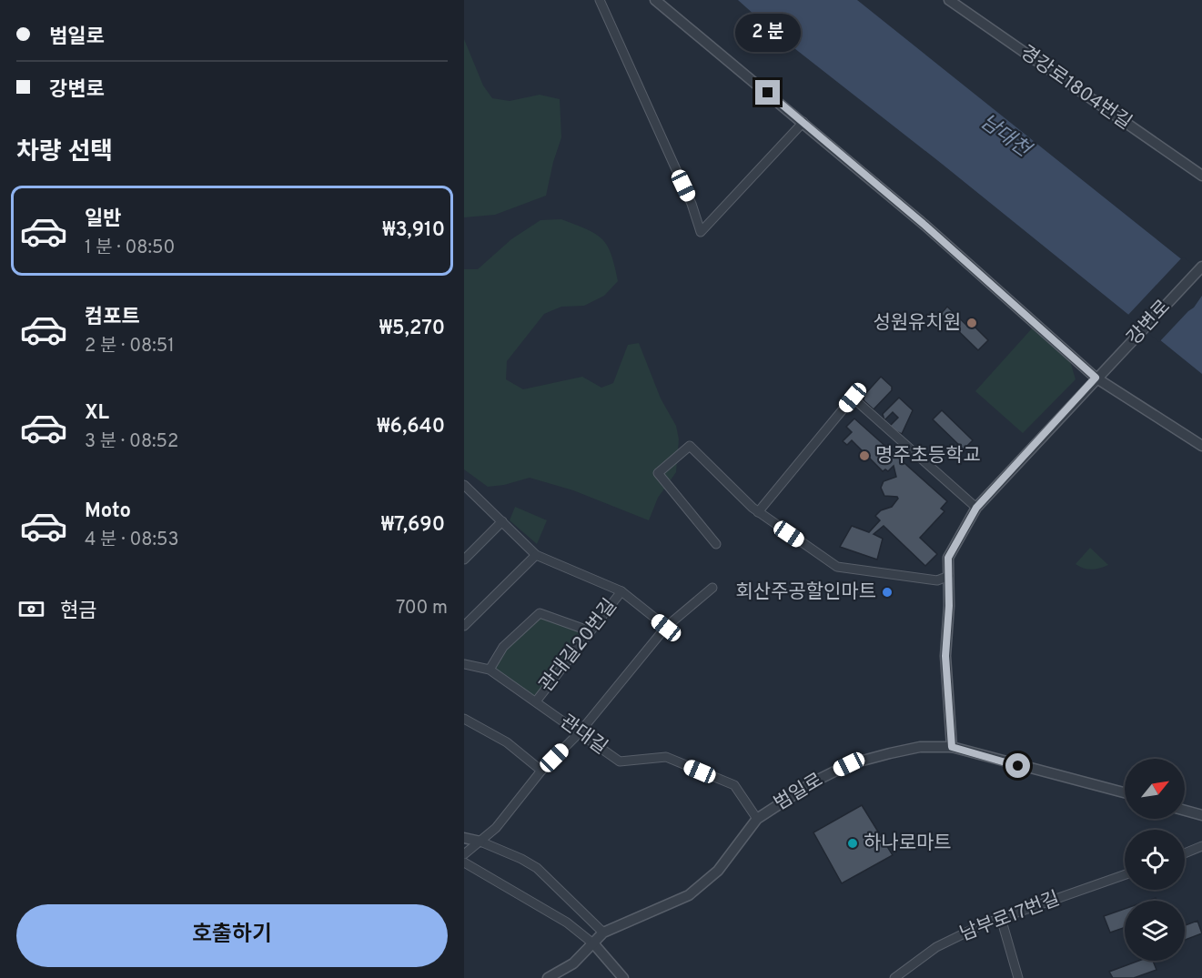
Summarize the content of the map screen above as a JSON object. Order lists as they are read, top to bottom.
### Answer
{
  "streets": {
    "street": [
      "경강로1804번길",
      "강변로",
      "관대길20번길",
      "관대길",
      "범일로",
      "남부로17번길"
    ]
  },
  "crossings": [
    ["강변로", "범일로"],
    ["관대길20번길", "관대길"],
    ["관대길", "범일로"]
  ],
  "water": ["남대천"],
  "places": [
    "성원유치원",
    "명주초등학교",
    "회산주공할인마트",
    "하나로마트"
  ],
  "north": "top right",
  "page": {
    "banner": ["범일로", "강변로"],
    "bubble": "2 분",
    "heading": "차량 선택",
    "list": [
      {
        "name": "일반",
        "note": "1 분 · 08:50",
        "value": "₩3,910"
      },
      {
        "name": "컴포트",
        "note": "2 분 · 08:51",
        "value": "₩5,270"
      },
      {
        "name": "XL",
        "note": "3 분 · 08:52",
        "value": "₩6,640"
      },
      {
        "name": "Moto",
        "note": "4 분 · 08:53",
        "value": "₩7,690"
      }
    ],
    "pay": ["현금", "700 m"],
    "buttons": "호출하기"
  }
}
